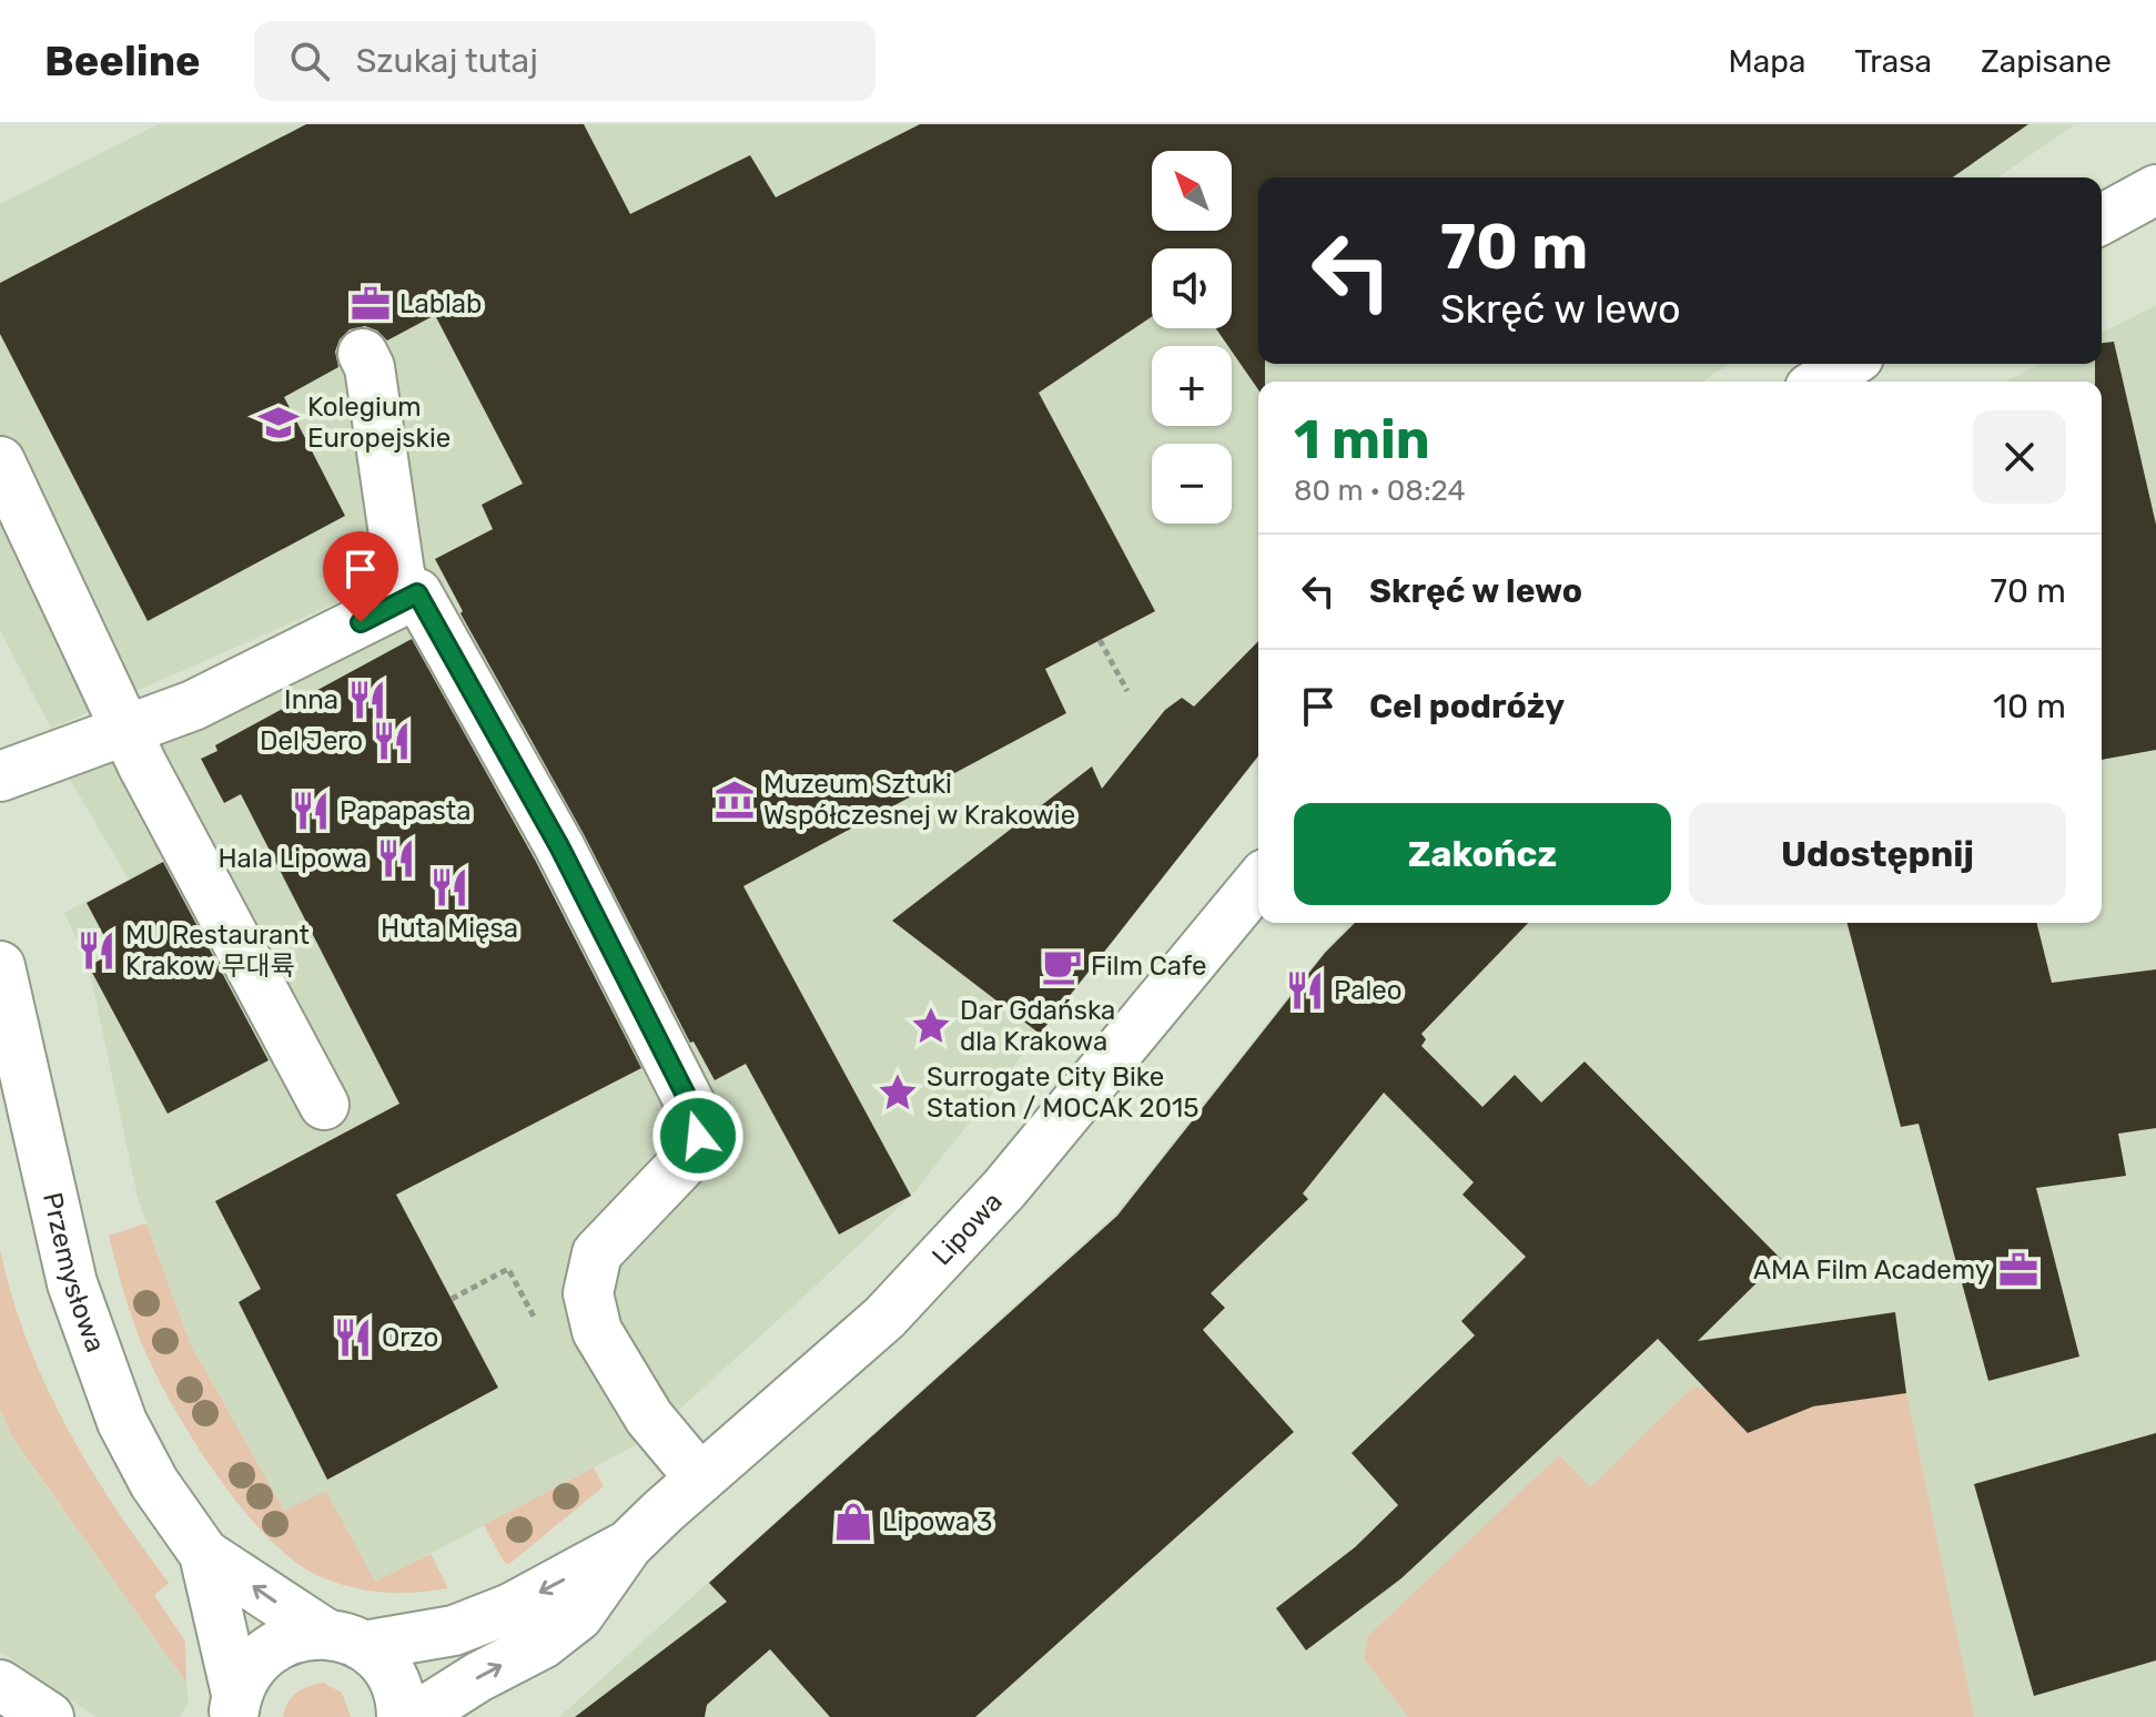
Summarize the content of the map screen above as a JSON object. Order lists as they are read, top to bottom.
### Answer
{
  "streets": {
    "street": ["Lipowa", "Przemysłowa"]
  },
  "crossings": [
    ["Lipowa", "Przemysłowa"]
  ],
  "places": {
    "office": ["Lablab", "AMA Film Academy"],
    "school or university": ["Kolegium Europejskie"],
    "restaurant": [
      "Inna",
      "Del Jero",
      "Papapasta",
      "Hala Lipowa",
      "Huta Mięsa",
      "MU Restaurant Krakow 무대륙",
      "Paleo",
      "Orzo"
    ],
    "museum": ["Muzeum Sztuki Współczesnej w Krakowie"],
    "cafe": ["Film Cafe"],
    "place": ["Dar Gdańska dla Krakowa", "Surrogate City Bike Station / MOCAK 2015"],
    "shop": ["Lipowa 3"]
  },
  "north": "top left",
  "page": {
    "header": "Beeline",
    "search": "Szukaj tutaj",
    "nav": ["Mapa", "Trasa", "Zapisane"],
    "map_buttons": ["+", "−"],
    "turn": ["70 m", "Skręć w lewo"],
    "heading": ["1 min", "80 m · 08:24"],
    "list": [
      {
        "name": "Skręć w lewo",
        "value": "70 m"
      },
      {
        "name": "Cel podróży",
        "value": "10 m"
      }
    ],
    "buttons": ["Zakończ", "Udostępnij"]
  }
}
